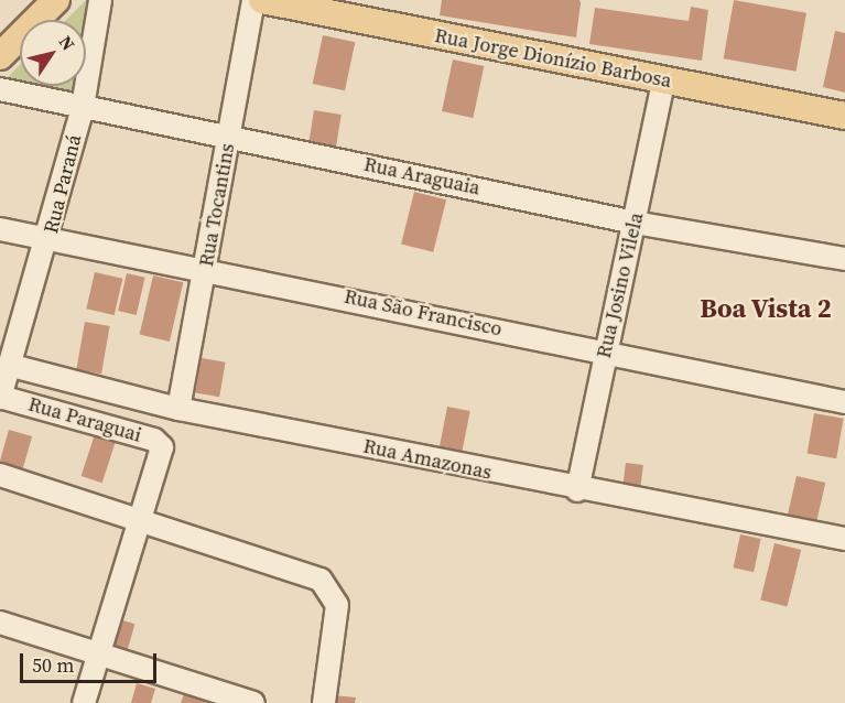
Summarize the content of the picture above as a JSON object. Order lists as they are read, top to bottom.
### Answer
{
  "streets": {
    "main road": ["Rua Jorge Dionízio Barbosa"],
    "street": [
      "Rua Araguaia",
      "Rua Paraná",
      "Rua Tocantins",
      "Rua Josino Vilela",
      "Rua São Francisco",
      "Rua Paraguai",
      "Rua Amazonas"
    ]
  },
  "crossings": [
    ["Rua Jorge Dionízio Barbosa", "Rua Josino Vilela"],
    ["Rua Araguaia", "Rua Paraná"],
    ["Rua Araguaia", "Rua Tocantins"],
    ["Rua Araguaia", "Rua Josino Vilela"],
    ["Rua Paraná", "Rua São Francisco"],
    ["Rua Paraná", "Rua Paraguai"],
    ["Rua Paraná", "Rua Amazonas"],
    ["Rua Tocantins", "Rua São Francisco"],
    ["Rua Tocantins", "Rua Amazonas"],
    ["Rua Josino Vilela", "Rua São Francisco"],
    ["Rua Josino Vilela", "Rua Amazonas"]
  ],
  "districts": ["Boa Vista 2"],
  "scale_bar": "50 m",
  "north": "top right"
}
